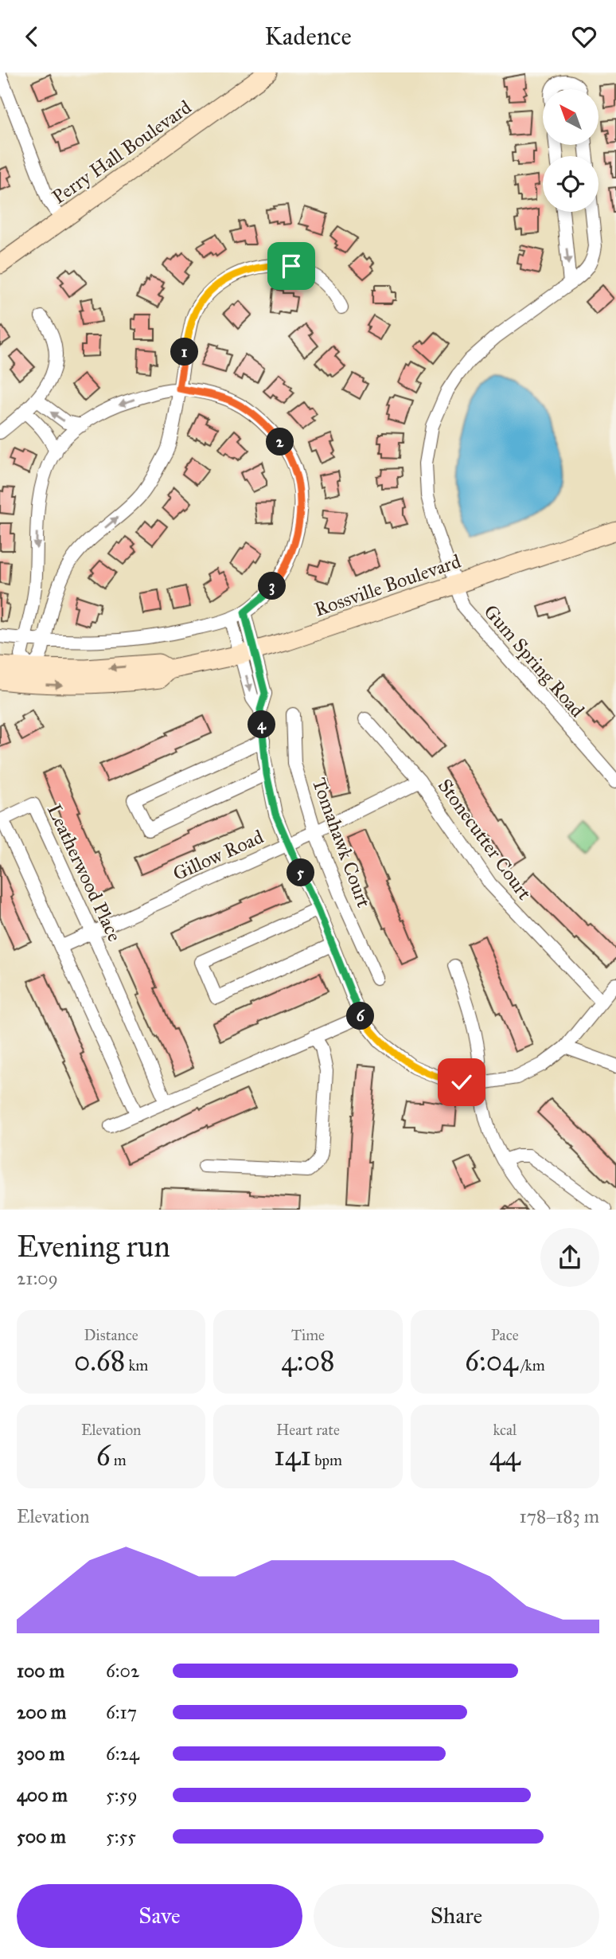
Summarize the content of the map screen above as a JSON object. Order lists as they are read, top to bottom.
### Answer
{
  "streets": {
    "main road": ["Perry Hall Boulevard", "Rossville Boulevard"],
    "street": [
      "Gum Spring Road",
      "Stonecutter Court",
      "Tomahawk Court",
      "Gillow Road",
      "Leatherwood Place"
    ]
  },
  "crossings": [
    ["Rossville Boulevard", "Gum Spring Road"],
    ["Stonecutter Court", "Gillow Road"],
    ["Tomahawk Court", "Gillow Road"],
    ["Gillow Road", "Leatherwood Place"]
  ],
  "north": "top left",
  "page": {
    "header": "Kadence",
    "pins": [
      "1",
      "2",
      "3",
      "4",
      "5",
      "6"
    ],
    "heading": ["Evening run", "21:09"],
    "stats": [
      ["Distance", "0.68 km"],
      ["Time", "4:08"],
      ["Pace", "6:04 /km"],
      ["Elevation", "6 m"],
      ["Heart rate", "141 bpm"],
      ["kcal", "44"]
    ],
    "chart": ["Elevation", "178–183 m"],
    "list": [
      {
        "name": "100 m",
        "note": "6:02"
      },
      {
        "name": "200 m",
        "note": "6:17"
      },
      {
        "name": "300 m",
        "note": "6:24"
      },
      {
        "name": "400 m",
        "note": "5:59"
      },
      {
        "name": "500 m",
        "note": "5:55"
      }
    ],
    "buttons": ["Save", "Share"]
  }
}
